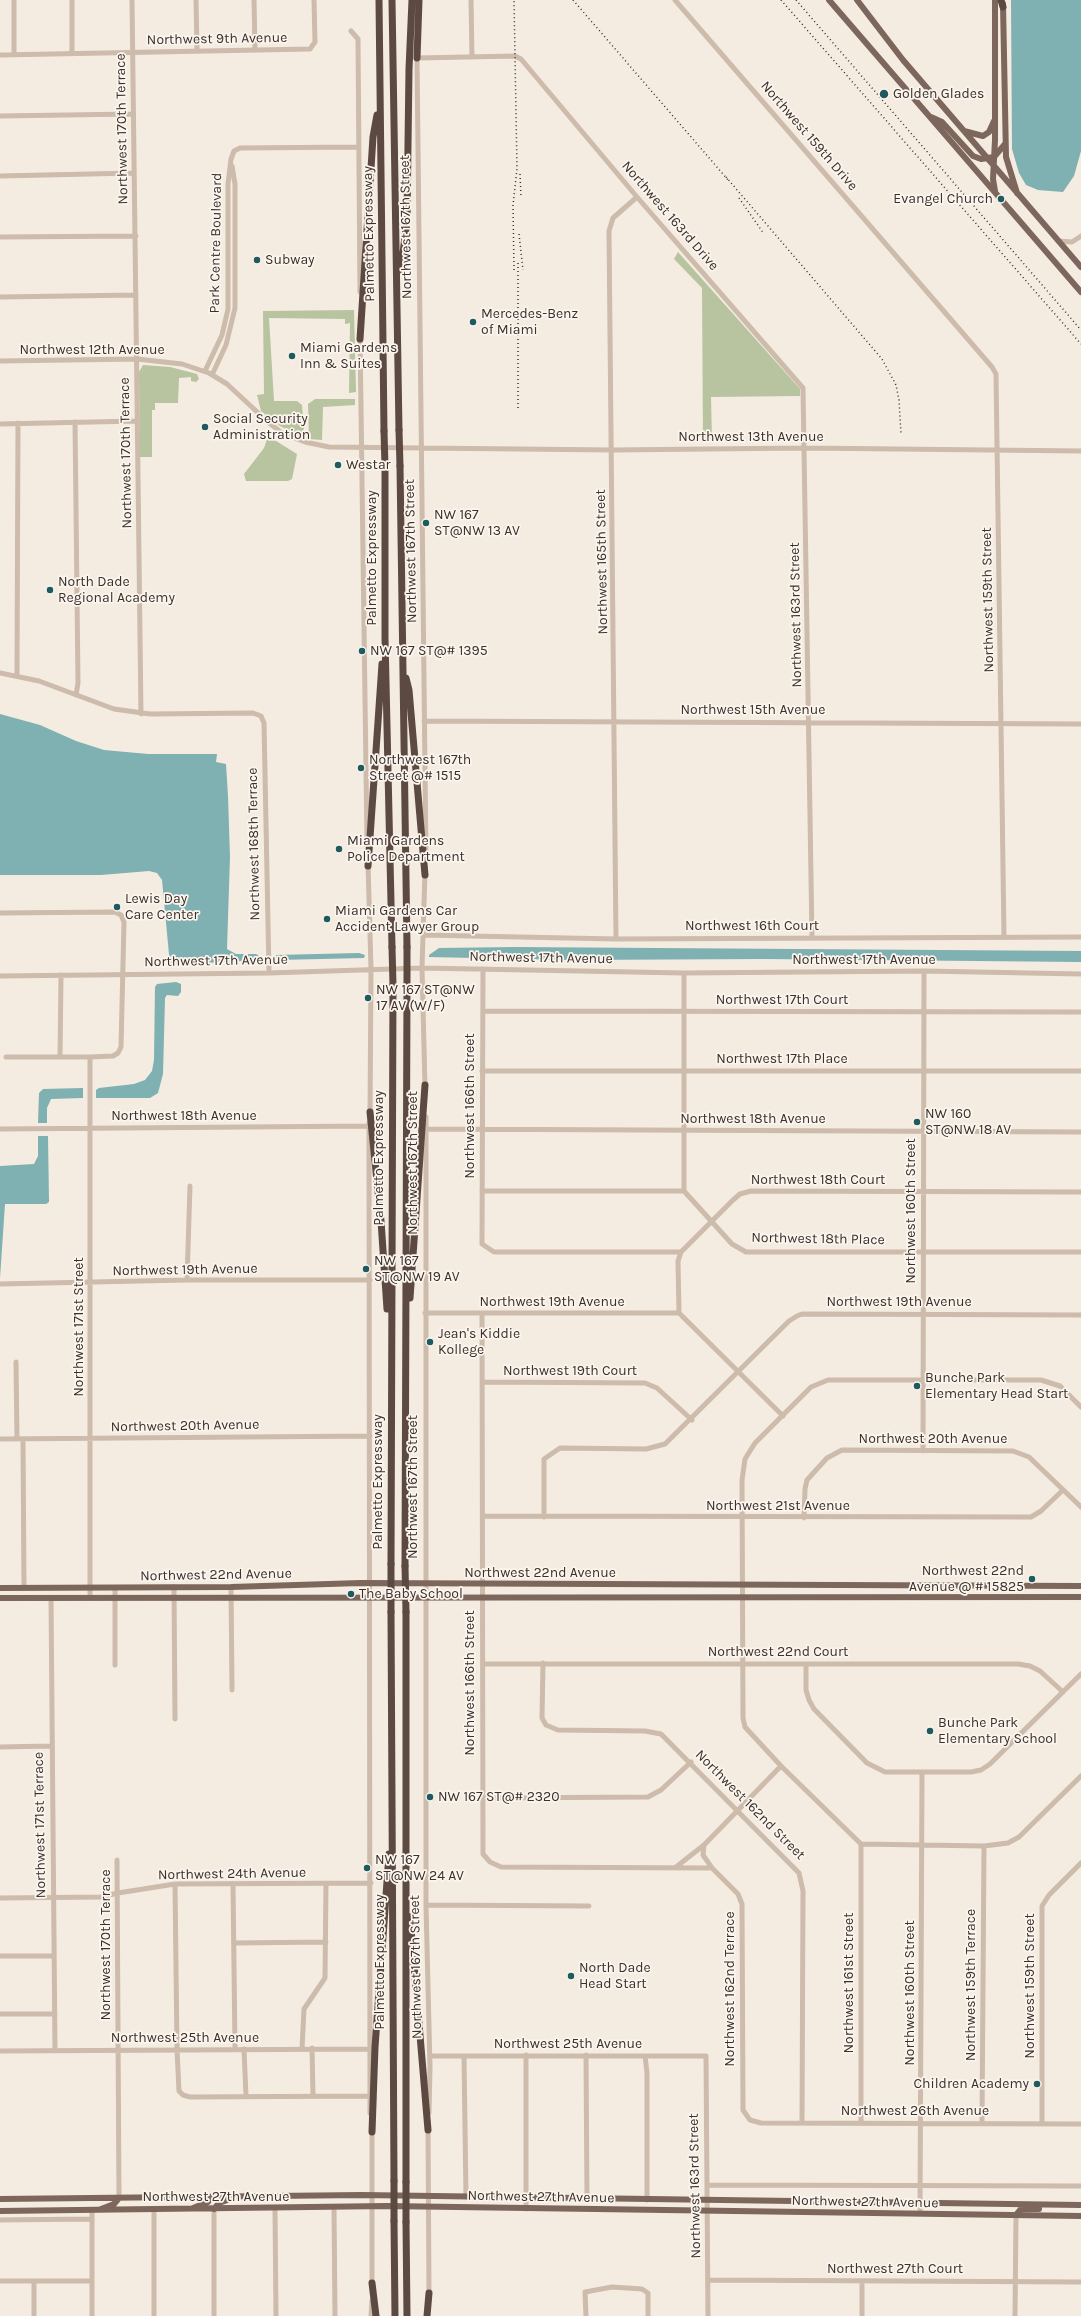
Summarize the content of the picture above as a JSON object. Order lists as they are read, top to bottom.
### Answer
{
  "streets": {
    "highway": ["Palmetto Expressway"],
    "main road": ["Northwest 22nd Avenue", "Northwest 27th Avenue"],
    "street": [
      "Northwest 9th Avenue",
      "Northwest 170th Terrace",
      "Northwest 159th Drive",
      "Northwest 163rd Drive",
      "Northwest 167th Street",
      "Park Centre Boulevard",
      "Northwest 12th Avenue",
      "Northwest 13th Avenue",
      "Northwest 165th Street",
      "Northwest 159th Street",
      "Northwest 163rd Street",
      "Northwest 15th Avenue",
      "Northwest 168th Terrace",
      "Northwest 16th Court",
      "Northwest 17th Avenue",
      "Northwest 17th Court",
      "Northwest 17th Place",
      "Northwest 166th Street",
      "Northwest 18th Avenue",
      "Northwest 18th Court",
      "Northwest 160th Street",
      "Northwest 18th Place",
      "Northwest 19th Avenue",
      "Northwest 171st Street",
      "Northwest 19th Court",
      "Northwest 20th Avenue",
      "Northwest 21st Avenue",
      "Northwest 22nd Court",
      "Northwest 162nd Street",
      "Northwest 171st Terrace",
      "Northwest 24th Avenue",
      "Northwest 161st Street",
      "Northwest 159th Terrace",
      "Northwest 162nd Terrace",
      "Northwest 25th Avenue",
      "Northwest 26th Avenue",
      "Northwest 27th Court"
    ]
  },
  "crossings": [
    ["Northwest 9th Avenue", "Northwest 170th Terrace"],
    ["Northwest 170th Terrace", "Northwest 12th Avenue"],
    ["Northwest 170th Terrace", "Northwest 168th Terrace"],
    ["Northwest 170th Terrace", "Northwest 24th Avenue"],
    ["Northwest 170th Terrace", "Northwest 25th Avenue"],
    ["Northwest 170th Terrace", "Northwest 27th Avenue"],
    ["Northwest 159th Drive", "Northwest 159th Street"],
    ["Northwest 163rd Drive", "Northwest 165th Street"],
    ["Northwest 163rd Drive", "Northwest 163rd Street"],
    ["Northwest 167th Street", "Northwest 12th Avenue"],
    ["Northwest 167th Street", "Northwest 13th Avenue"],
    ["Northwest 167th Street", "Northwest 15th Avenue"],
    ["Northwest 167th Street", "Northwest 16th Court"],
    ["Northwest 167th Street", "Northwest 17th Avenue"],
    ["Northwest 167th Street", "Northwest 18th Avenue"],
    ["Northwest 167th Street", "Northwest 19th Avenue"],
    ["Northwest 167th Street", "Northwest 22nd Avenue"],
    ["Northwest 167th Street", "Northwest 25th Avenue"],
    ["Northwest 167th Street", "Northwest 27th Avenue"],
    ["Park Centre Boulevard", "Northwest 12th Avenue"],
    ["Northwest 12th Avenue", "Northwest 13th Avenue"],
    ["Northwest 13th Avenue", "Northwest 165th Street"],
    ["Northwest 13th Avenue", "Northwest 159th Street"],
    ["Northwest 13th Avenue", "Northwest 163rd Street"],
    ["Northwest 165th Street", "Northwest 15th Avenue"],
    ["Northwest 165th Street", "Northwest 16th Court"],
    ["Northwest 159th Street", "Northwest 15th Avenue"],
    ["Northwest 159th Street", "Northwest 16th Court"],
    ["Northwest 159th Street", "Northwest 26th Avenue"],
    ["Northwest 163rd Street", "Northwest 15th Avenue"],
    ["Northwest 163rd Street", "Northwest 16th Court"],
    ["Northwest 163rd Street", "Northwest 25th Avenue"],
    ["Northwest 163rd Street", "Northwest 27th Avenue"],
    ["Northwest 163rd Street", "Northwest 27th Court"],
    ["Northwest 168th Terrace", "Northwest 17th Avenue"],
    ["Northwest 17th Avenue", "Northwest 166th Street"],
    ["Northwest 17th Avenue", "Northwest 160th Street"],
    ["Northwest 17th Court", "Northwest 166th Street"],
    ["Northwest 17th Court", "Northwest 160th Street"],
    ["Northwest 17th Place", "Northwest 166th Street"],
    ["Northwest 17th Place", "Northwest 160th Street"],
    ["Northwest 166th Street", "Northwest 18th Avenue"],
    ["Northwest 166th Street", "Northwest 19th Avenue"],
    ["Northwest 166th Street", "Northwest 19th Court"],
    ["Northwest 166th Street", "Northwest 21st Avenue"],
    ["Northwest 166th Street", "Northwest 22nd Avenue"],
    ["Northwest 166th Street", "Northwest 22nd Court"],
    ["Northwest 18th Avenue", "Northwest 160th Street"],
    ["Northwest 18th Avenue", "Northwest 171st Street"],
    ["Northwest 18th Court", "Northwest 160th Street"],
    ["Northwest 18th Court", "Northwest 18th Place"],
    ["Northwest 160th Street", "Northwest 18th Place"],
    ["Northwest 160th Street", "Northwest 19th Avenue"],
    ["Northwest 160th Street", "Northwest 20th Avenue"],
    ["Northwest 160th Street", "Northwest 26th Avenue"],
    ["Northwest 160th Street", "Northwest 27th Avenue"],
    ["Northwest 19th Avenue", "Northwest 171st Street"],
    ["Northwest 171st Street", "Northwest 20th Avenue"],
    ["Northwest 171st Street", "Northwest 22nd Avenue"],
    ["Northwest 20th Avenue", "Northwest 21st Avenue"],
    ["Northwest 22nd Avenue", "Northwest 171st Terrace"],
    ["Northwest 22nd Court", "Northwest 162nd Street"],
    ["Northwest 162nd Street", "Northwest 26th Avenue"],
    ["Northwest 171st Terrace", "Northwest 24th Avenue"],
    ["Northwest 171st Terrace", "Northwest 25th Avenue"],
    ["Northwest 161st Street", "Northwest 26th Avenue"],
    ["Northwest 159th Terrace", "Northwest 26th Avenue"],
    ["Northwest 162nd Terrace", "Northwest 26th Avenue"]
  ],
  "places": [
    "Golden Glades",
    "Evangel Church",
    "Subway",
    "Mercedes-Benz of Miami",
    "Miami Gardens Inn & Suites",
    "Social Security Administration",
    "Westar",
    "NW 167 ST@NW 13 AV",
    "North Dade Regional Academy",
    "NW 167 ST@# 1395",
    "Northwest 167th Street @# 1515",
    "Miami Gardens Police Department",
    "Lewis Day Care Center",
    "Miami Gardens Car Accident Lawyer Group",
    "NW 167 ST@NW 17 AV (W/F)",
    "NW 160 ST@NW 18 AV",
    "NW 167 ST@NW 19 AV",
    "Jean's Kiddie Kollege",
    "Bunche Park Elementary Head Start",
    "Northwest 22nd Avenue @ # 15825",
    "The Baby School",
    "Bunche Park Elementary School",
    "NW 167 ST@# 2320",
    "NW 167 ST@NW 24 AV",
    "North Dade Head Start",
    "Children Academy"
  ]
}
